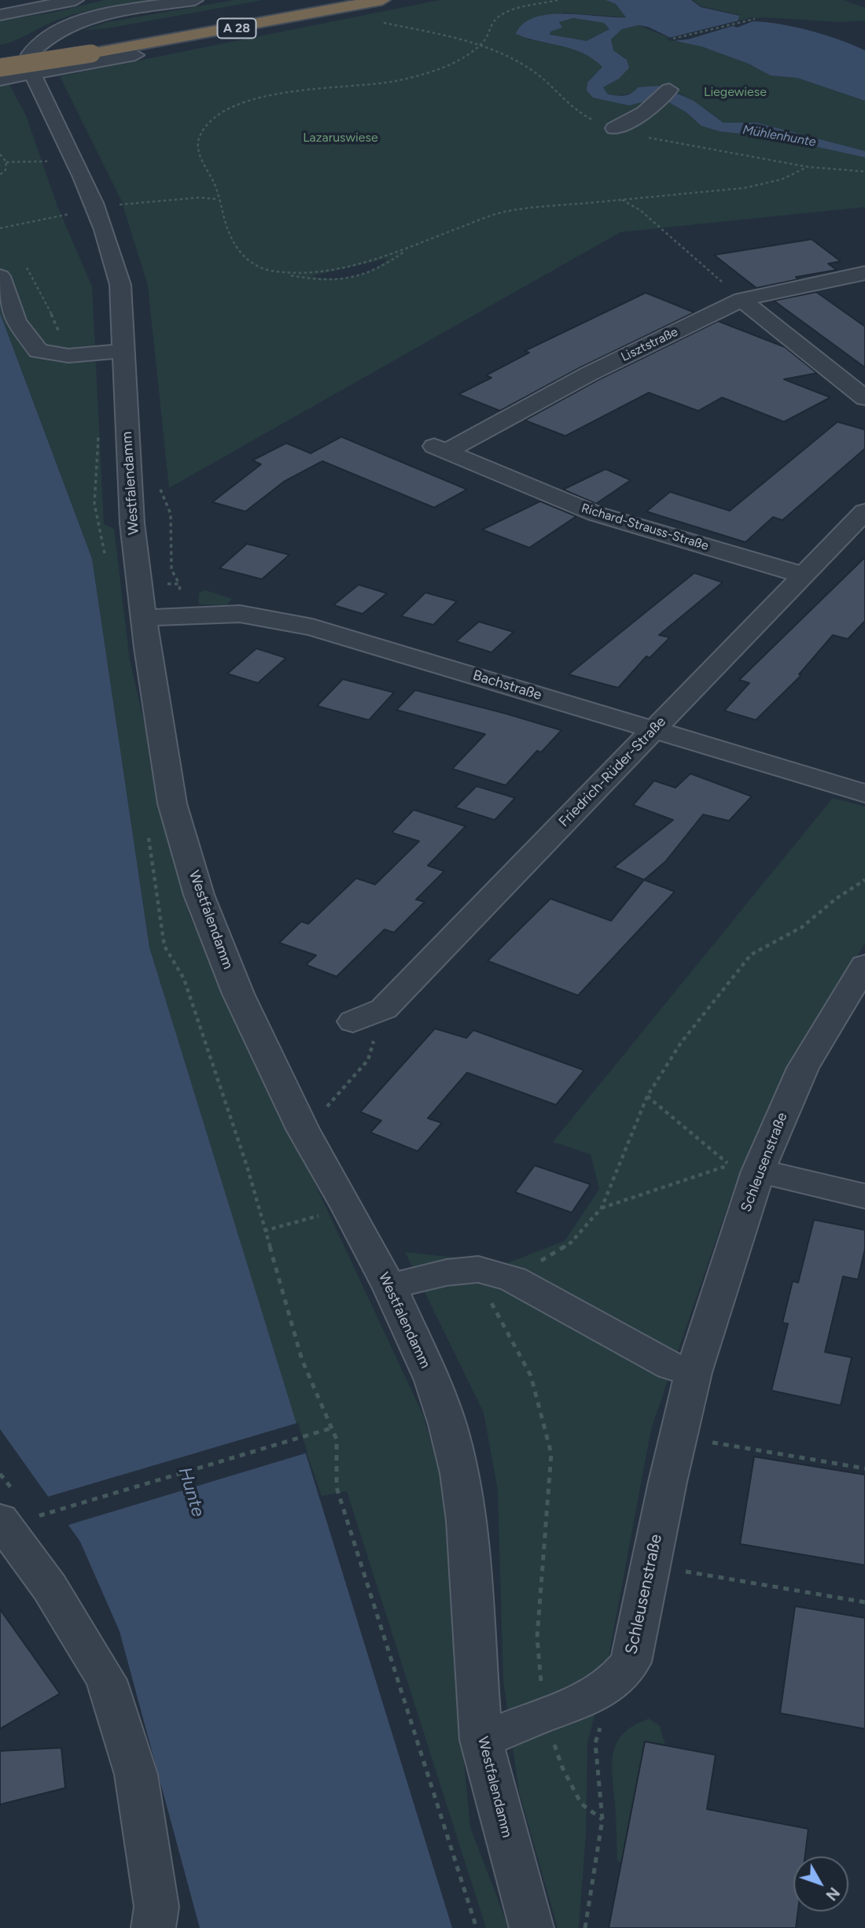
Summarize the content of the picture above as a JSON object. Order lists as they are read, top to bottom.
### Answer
{
  "streets": {
    "highway": ["A 28"],
    "street": [
      "Lisztstraße",
      "Westfalendamm",
      "Richard-Strauss-Straße",
      "Bachstraße",
      "Friedrich-Rüder-Straße",
      "Schleusenstraße"
    ]
  },
  "crossings": [
    ["Lisztstraße", "Richard-Strauss-Straße"],
    ["Westfalendamm", "Bachstraße"],
    ["Westfalendamm", "Schleusenstraße"],
    ["Richard-Strauss-Straße", "Friedrich-Rüder-Straße"],
    ["Bachstraße", "Friedrich-Rüder-Straße"]
  ],
  "water": ["Mühlenhunte", "Hunte"],
  "parks": ["Liegewiese", "Lazaruswiese"],
  "north": "bottom right"
}
